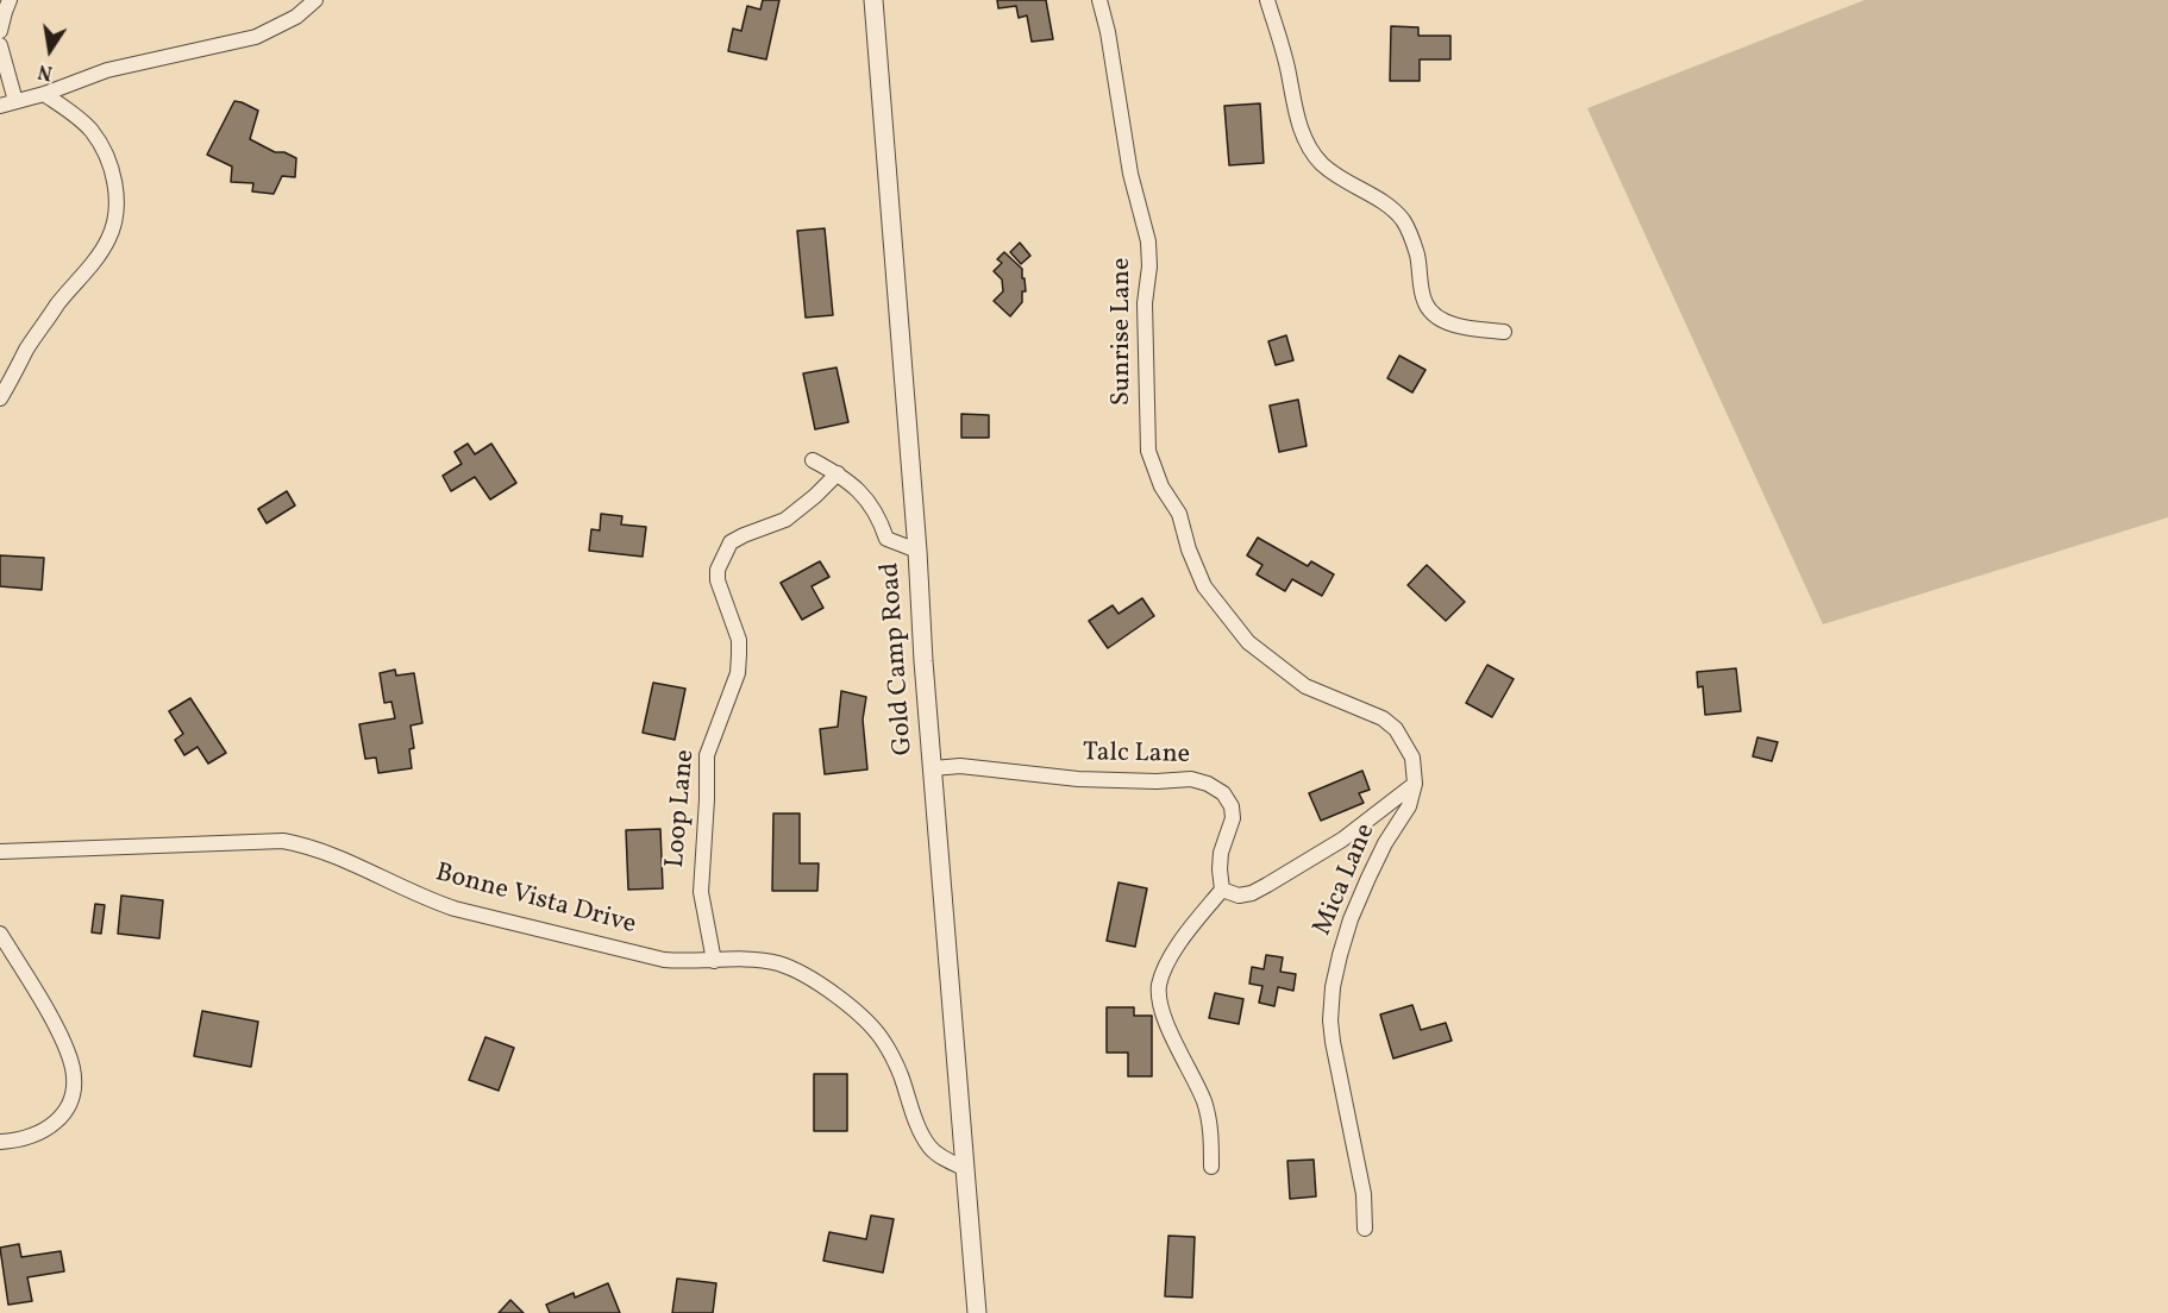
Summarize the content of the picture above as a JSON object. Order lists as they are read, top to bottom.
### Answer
{
  "streets": {
    "street": [
      "Sunrise Lane",
      "Gold Camp Road",
      "Talc Lane",
      "Loop Lane",
      "Mica Lane",
      "Bonne Vista Drive"
    ]
  },
  "crossings": [
    ["Sunrise Lane", "Mica Lane"],
    ["Gold Camp Road", "Talc Lane"],
    ["Gold Camp Road", "Bonne Vista Drive"],
    ["Loop Lane", "Bonne Vista Drive"]
  ],
  "north": "bottom"
}
